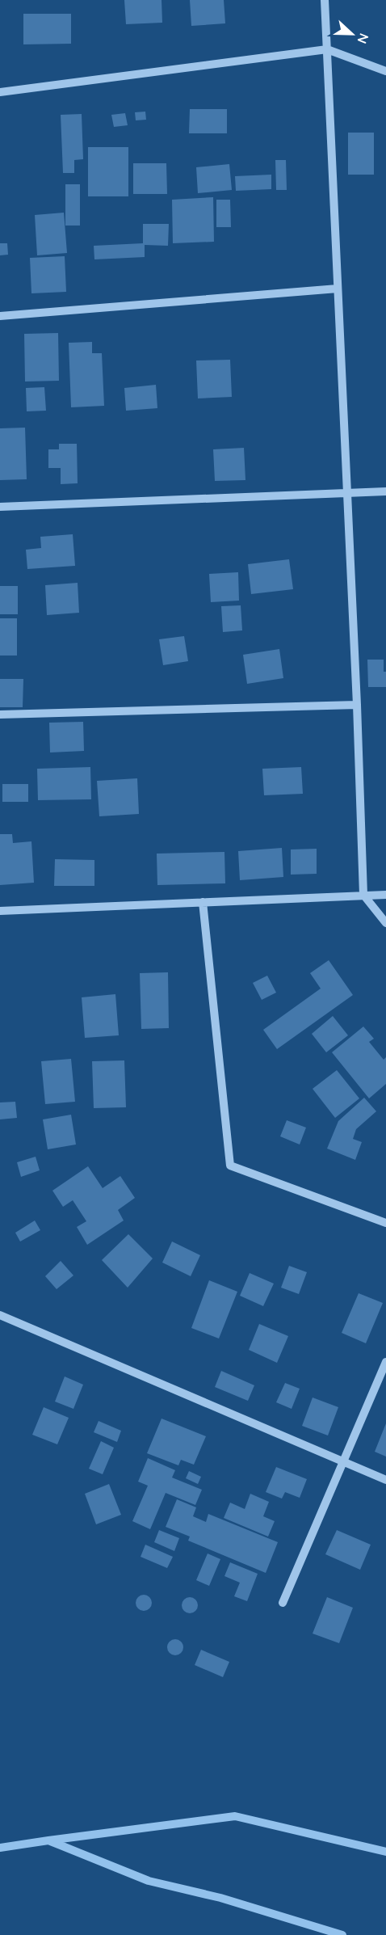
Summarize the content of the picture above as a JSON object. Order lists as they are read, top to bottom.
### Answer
{
  "north": "right"
}
